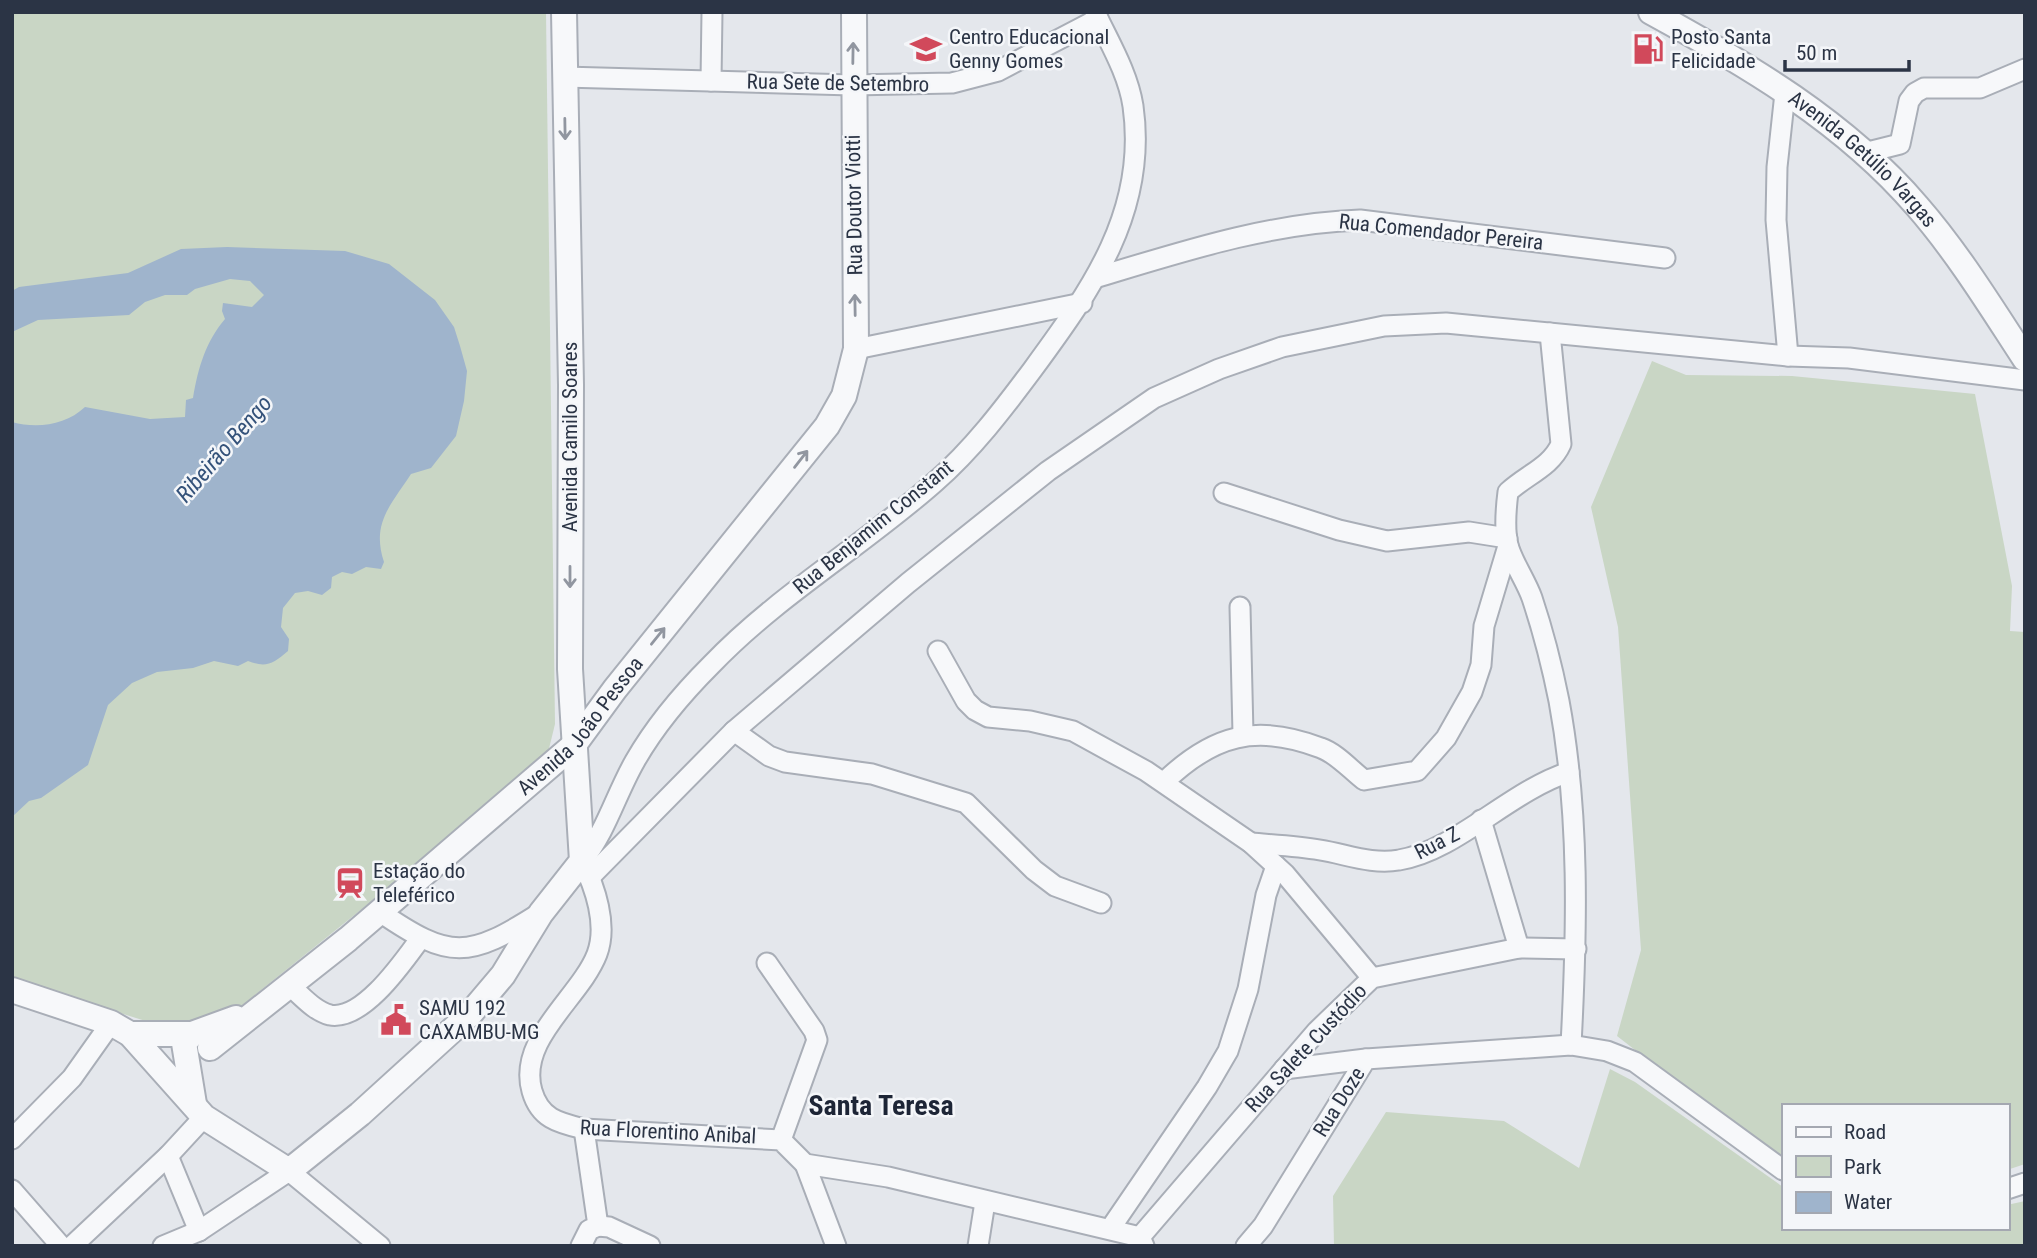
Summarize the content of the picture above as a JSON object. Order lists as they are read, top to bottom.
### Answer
{
  "streets": {
    "street": [
      "Rua Sete de Setembro",
      "Avenida Getúlio Vargas",
      "Rua Doutor Viotti",
      "Rua Comendador Pereira",
      "Avenida Camilo Soares",
      "Rua Benjamim Constant",
      "Avenida João Pessoa",
      "Rua Z",
      "Rua Salete Custódio",
      "Rua Doze",
      "Rua Florentino Anibal"
    ]
  },
  "crossings": [
    ["Rua Sete de Setembro", "Rua Doutor Viotti"],
    ["Rua Sete de Setembro", "Avenida Camilo Soares"],
    ["Rua Sete de Setembro", "Rua Benjamim Constant"],
    ["Rua Doutor Viotti", "Avenida João Pessoa"],
    ["Rua Comendador Pereira", "Rua Benjamim Constant"],
    ["Avenida Camilo Soares", "Rua Benjamim Constant"],
    ["Avenida Camilo Soares", "Avenida João Pessoa"],
    ["Avenida Camilo Soares", "Rua Florentino Anibal"],
    ["Rua Benjamim Constant", "Rua Florentino Anibal"]
  ],
  "one_way": ["Rua Doutor Viotti", "Avenida Camilo Soares", "Avenida João Pessoa"],
  "districts": ["Santa Teresa"],
  "water": ["Ribeirão Bengo"],
  "places": {
    "school or university": ["Centro Educacional Genny Gomes"],
    "fuel station": ["Posto Santa Felicidade"],
    "station": ["Estação do Teleférico"],
    "public building": ["SAMU 192 CAXAMBU-MG"]
  },
  "legend": ["Road", "Park", "Water"],
  "scale_bar": "50 m"
}
